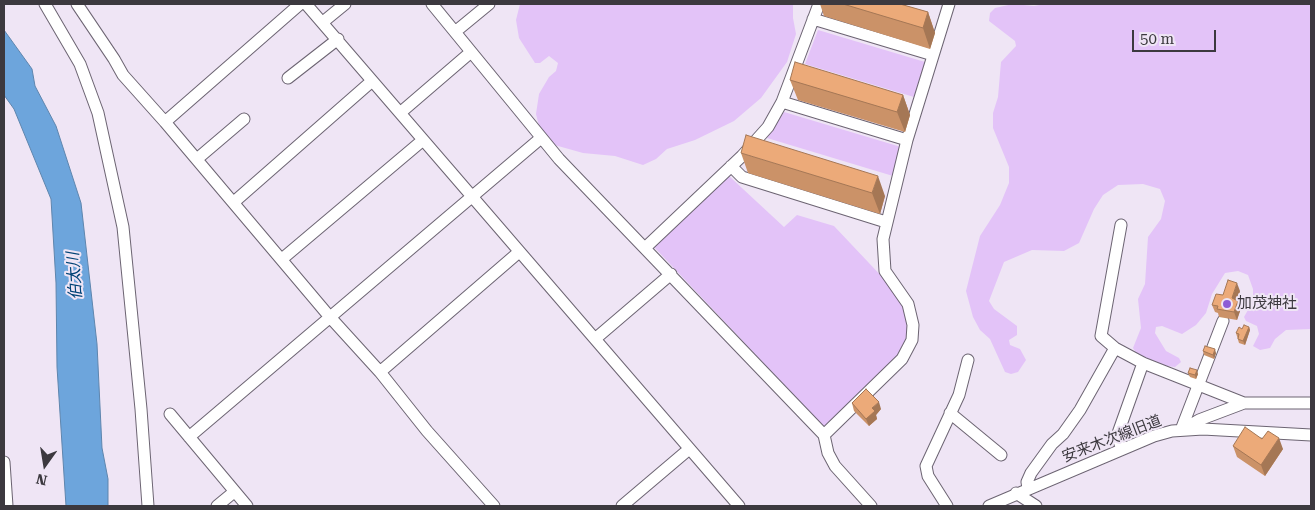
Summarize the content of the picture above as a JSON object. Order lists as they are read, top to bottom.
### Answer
{
  "streets": {
    "street": ["安来木次線旧道"]
  },
  "water": ["伯太川"],
  "places": ["加茂神社"],
  "scale_bar": "50 m",
  "north": "bottom"
}
